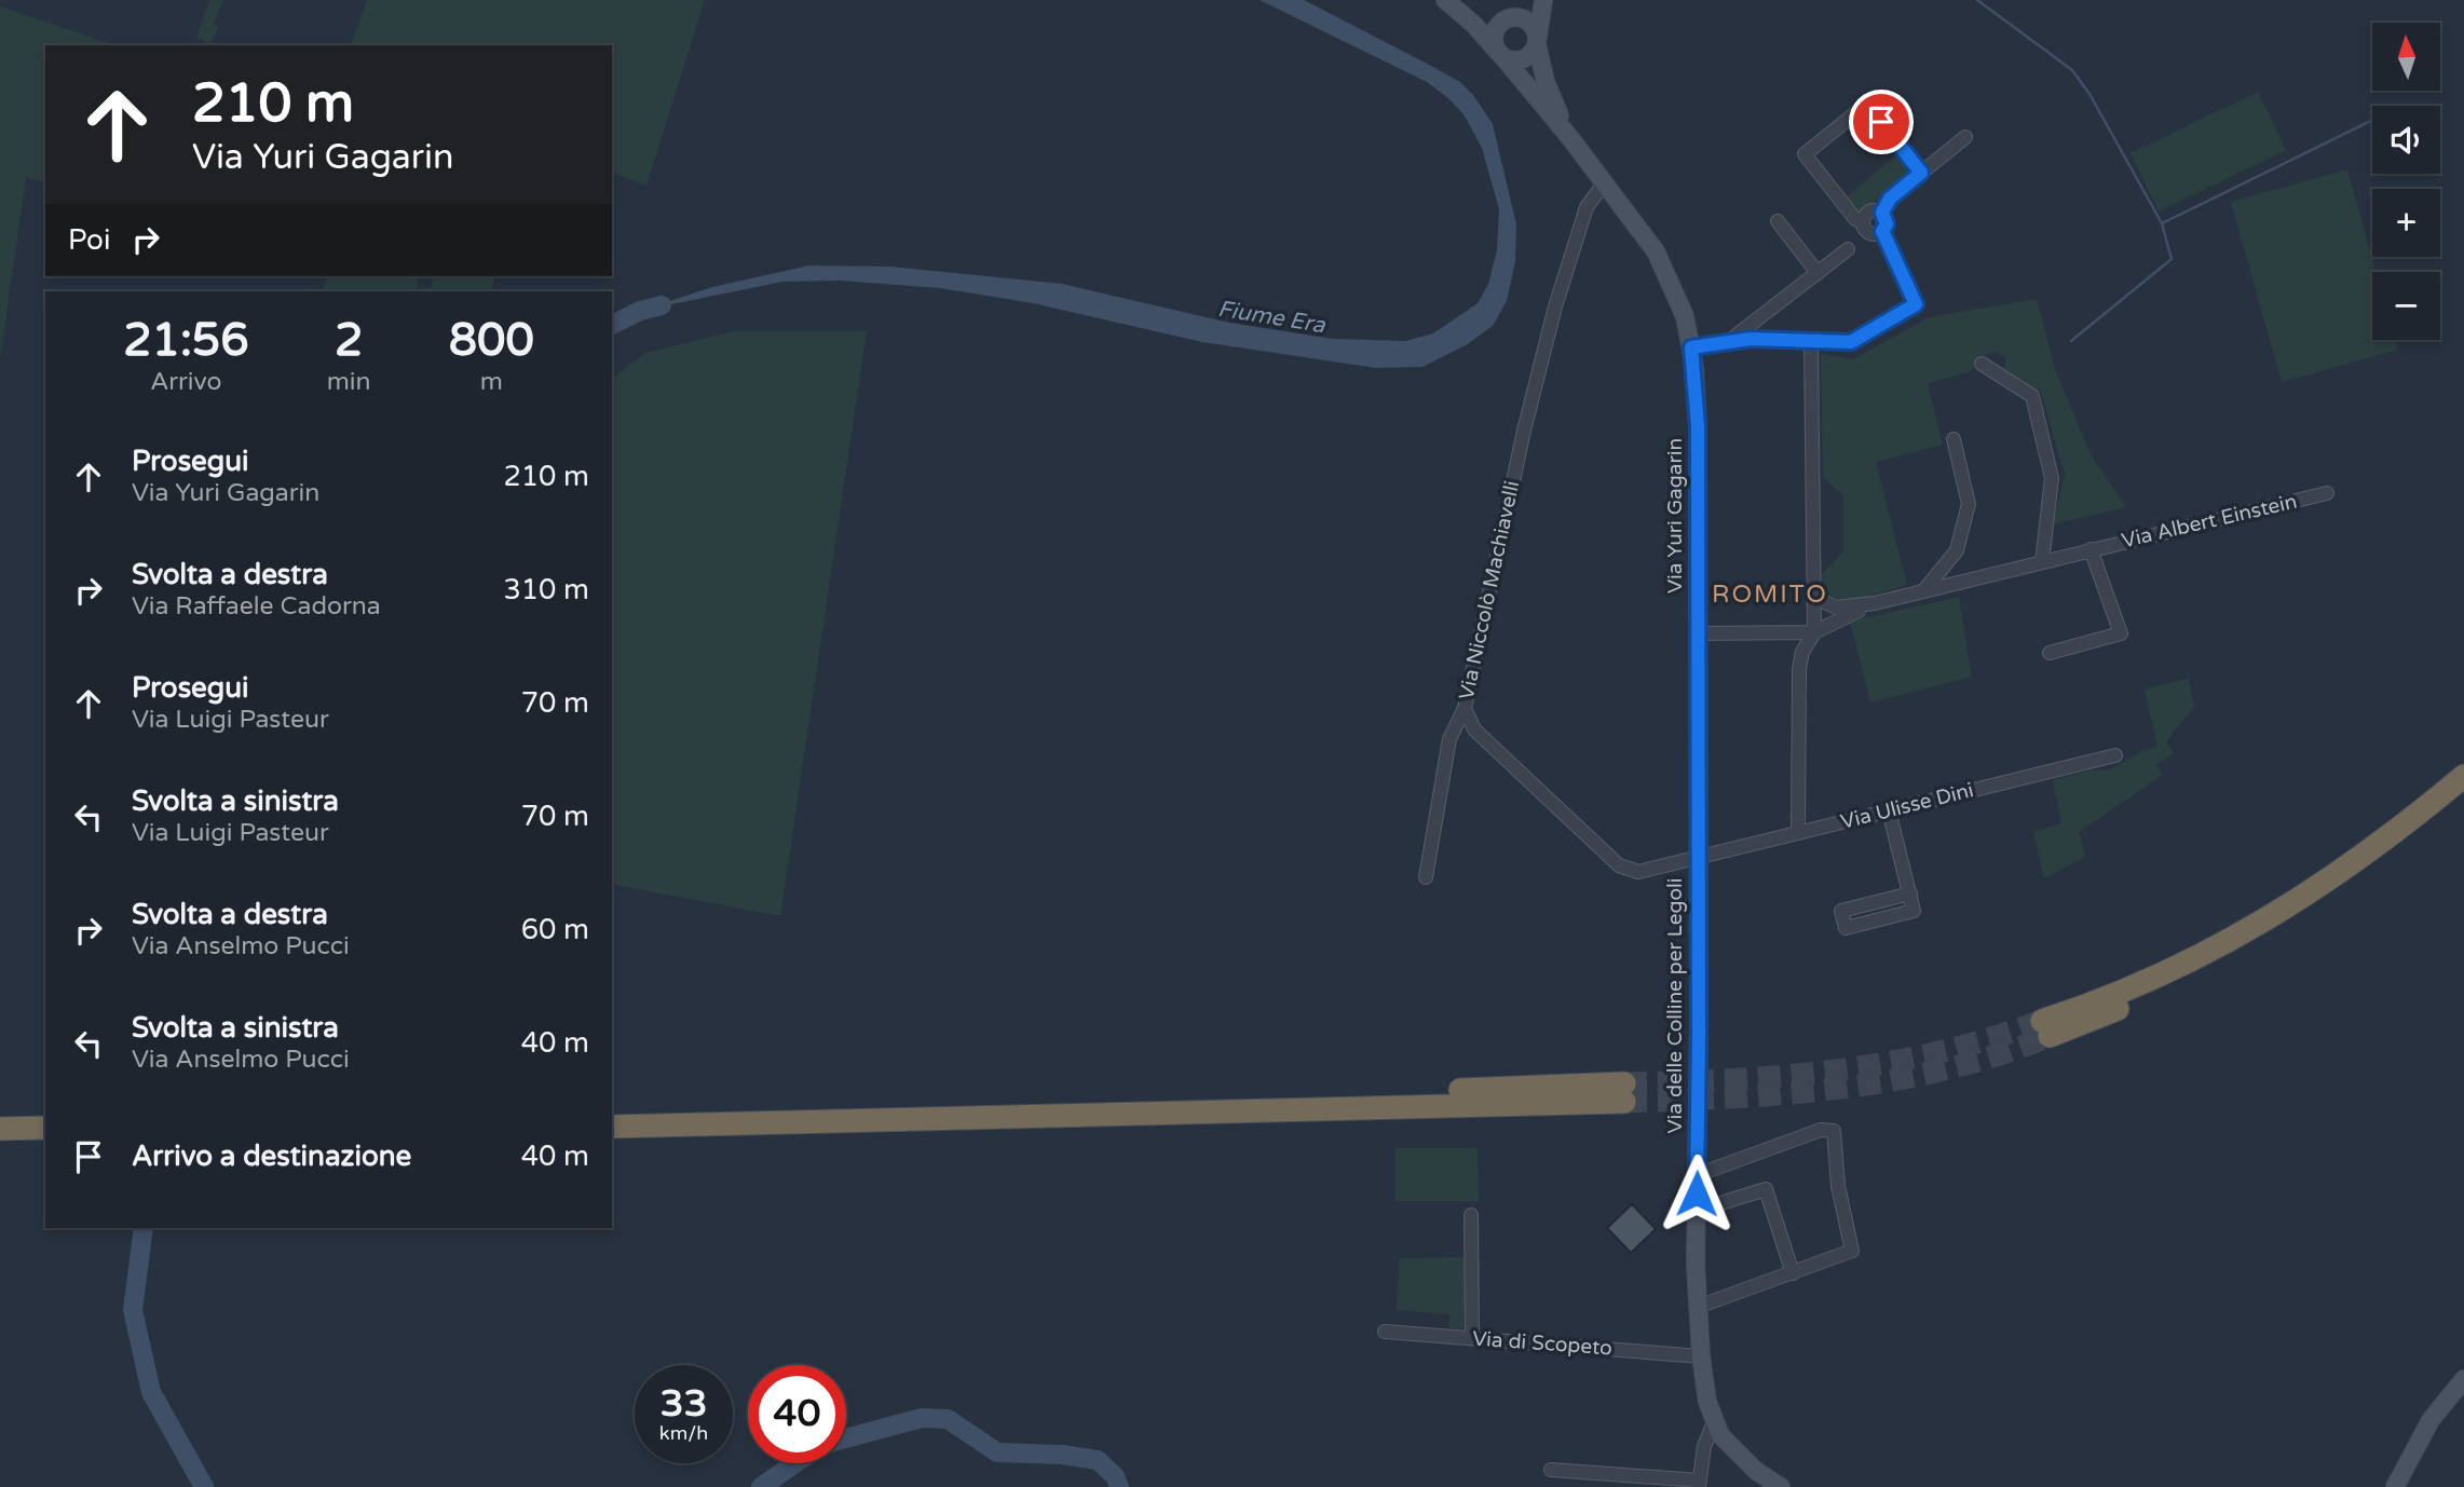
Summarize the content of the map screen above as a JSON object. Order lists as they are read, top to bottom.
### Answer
{
  "streets": {
    "street": [
      "Via Yuri Gagarin",
      "Via Albert Einstein",
      "Via Niccolò Machiavelli",
      "Via Ulisse Dini",
      "Via delle Colline per Legoli",
      "Via di Scopeto"
    ]
  },
  "crossings": [
    ["Via Yuri Gagarin", "Via Niccolò Machiavelli"],
    ["Via Yuri Gagarin", "Via Ulisse Dini"],
    ["Via Yuri Gagarin", "Via delle Colline per Legoli"],
    ["Via Niccolò Machiavelli", "Via Ulisse Dini"],
    ["Via Niccolò Machiavelli", "Via delle Colline per Legoli"],
    ["Via Ulisse Dini", "Via delle Colline per Legoli"],
    ["Via delle Colline per Legoli", "Via di Scopeto"]
  ],
  "districts": ["ROMITO"],
  "water": ["Fiume Era"],
  "north": "top",
  "page": {
    "map_buttons": ["+", "−"],
    "turn": ["210 m", "Via Yuri Gagarin"],
    "then": "Poi",
    "eta": [
      "21:56",
      "Arrivo",
      "2",
      "min",
      "800",
      "m"
    ],
    "list": [
      {
        "name": "Prosegui",
        "note": "Via Yuri Gagarin",
        "value": "210 m"
      },
      {
        "name": "Svolta a destra",
        "note": "Via Raffaele Cadorna",
        "value": "310 m"
      },
      {
        "name": "Prosegui",
        "note": "Via Luigi Pasteur",
        "value": "70 m"
      },
      {
        "name": "Svolta a sinistra",
        "note": "Via Luigi Pasteur",
        "value": "70 m"
      },
      {
        "name": "Svolta a destra",
        "note": "Via Anselmo Pucci",
        "value": "60 m"
      },
      {
        "name": "Svolta a sinistra",
        "note": "Via Anselmo Pucci",
        "value": "40 m"
      },
      {
        "name": "Arrivo a destinazione",
        "value": "40 m"
      }
    ],
    "speed": "33 km/h",
    "limit": "40"
  }
}
